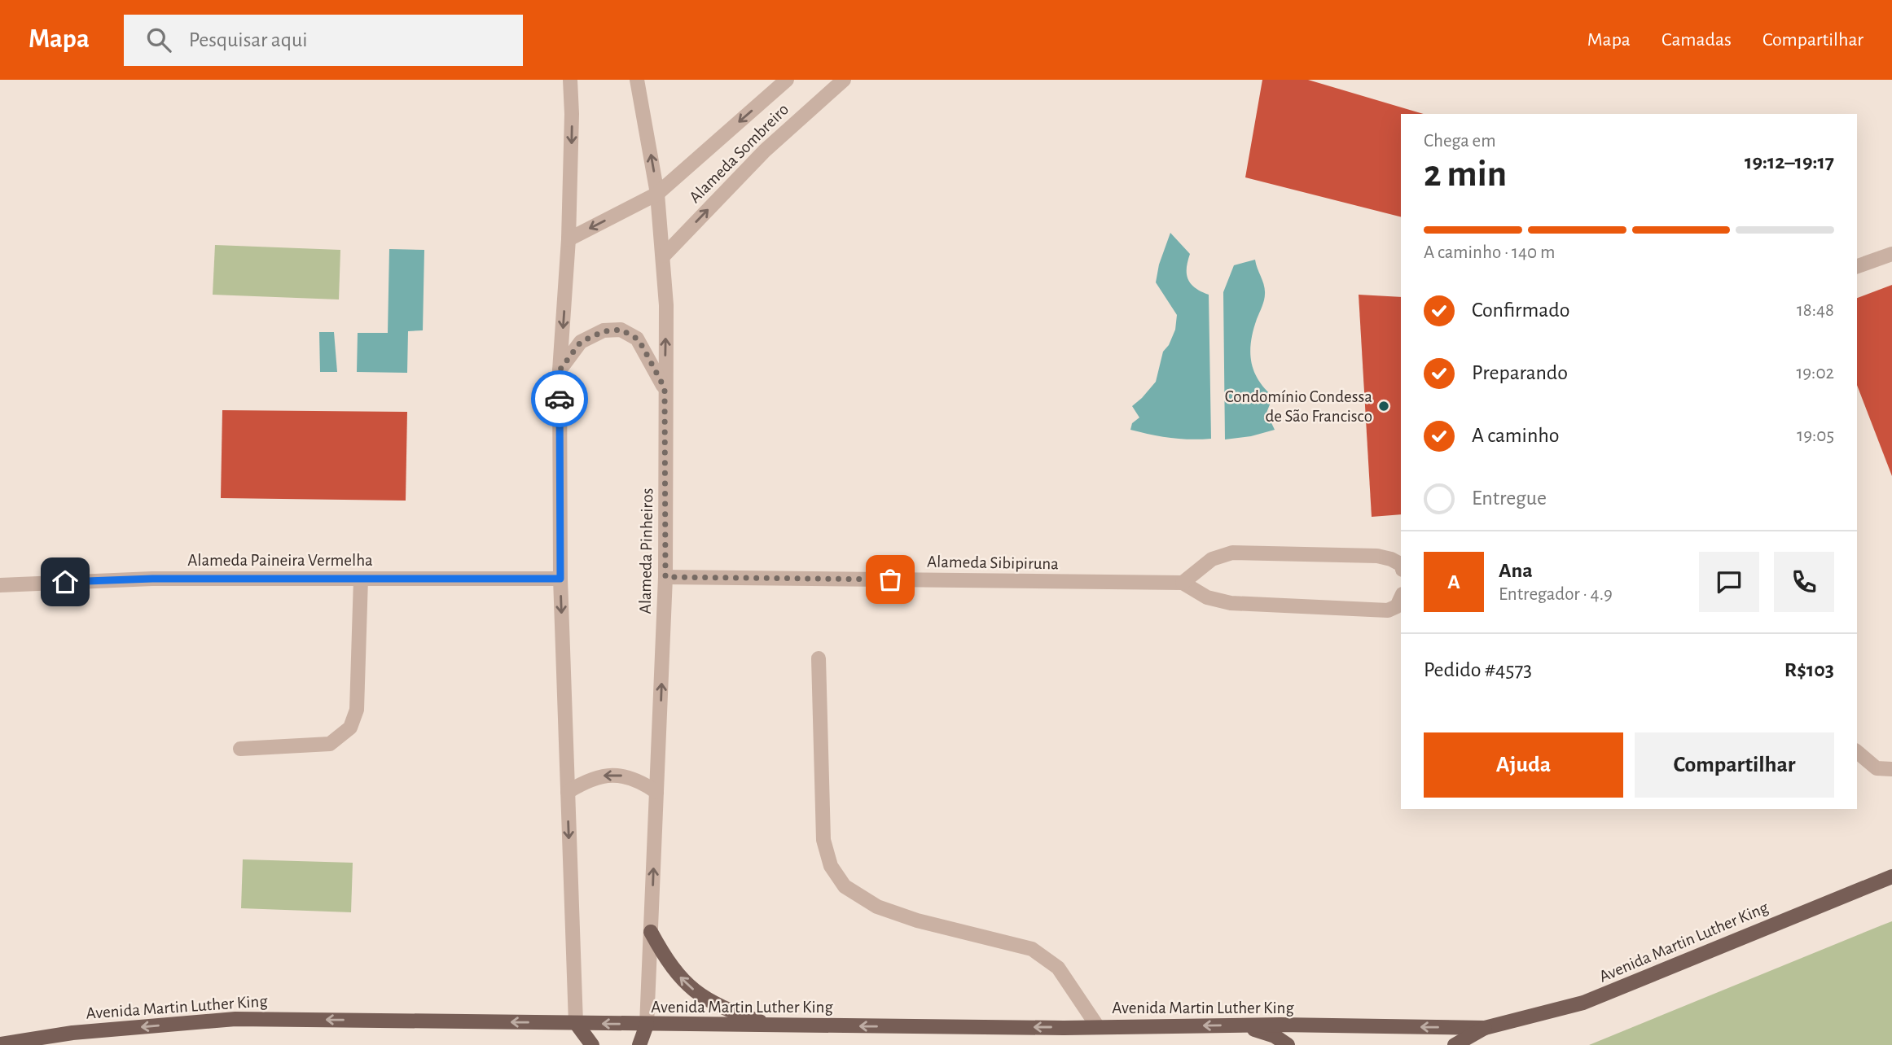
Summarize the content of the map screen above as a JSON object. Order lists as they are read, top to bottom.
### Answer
{
  "streets": {
    "main road": ["Avenida Martin Luther King"],
    "street": [
      "Alameda Sombreiro",
      "Alameda Pinheiros",
      "Alameda Paineira Vermelha",
      "Alameda Sibipiruna"
    ]
  },
  "crossings": [
    ["Alameda Sombreiro", "Alameda Pinheiros"],
    ["Alameda Pinheiros", "Alameda Sibipiruna"],
    ["Alameda Pinheiros", "Avenida Martin Luther King"]
  ],
  "one_way": ["Avenida Martin Luther King"],
  "places": ["Condomínio Condessa de São Francisco"],
  "page": {
    "header": "Mapa",
    "search": "Pesquisar aqui",
    "nav": ["Mapa", "Camadas", "Compartilhar"],
    "heading": ["2 min", "Chega em", "19:12–19:17"],
    "panel": [
      "Ana",
      "Entregador · 4.9",
      "Pedido #4573",
      "R$103"
    ],
    "bar": "A caminho · 140 m",
    "list": [
      ["Confirmado", "18:48"],
      ["Preparando", "19:02"],
      ["A caminho", "19:05"],
      "Entregue"
    ],
    "round": "A",
    "buttons": ["Ajuda", "Compartilhar"]
  }
}
